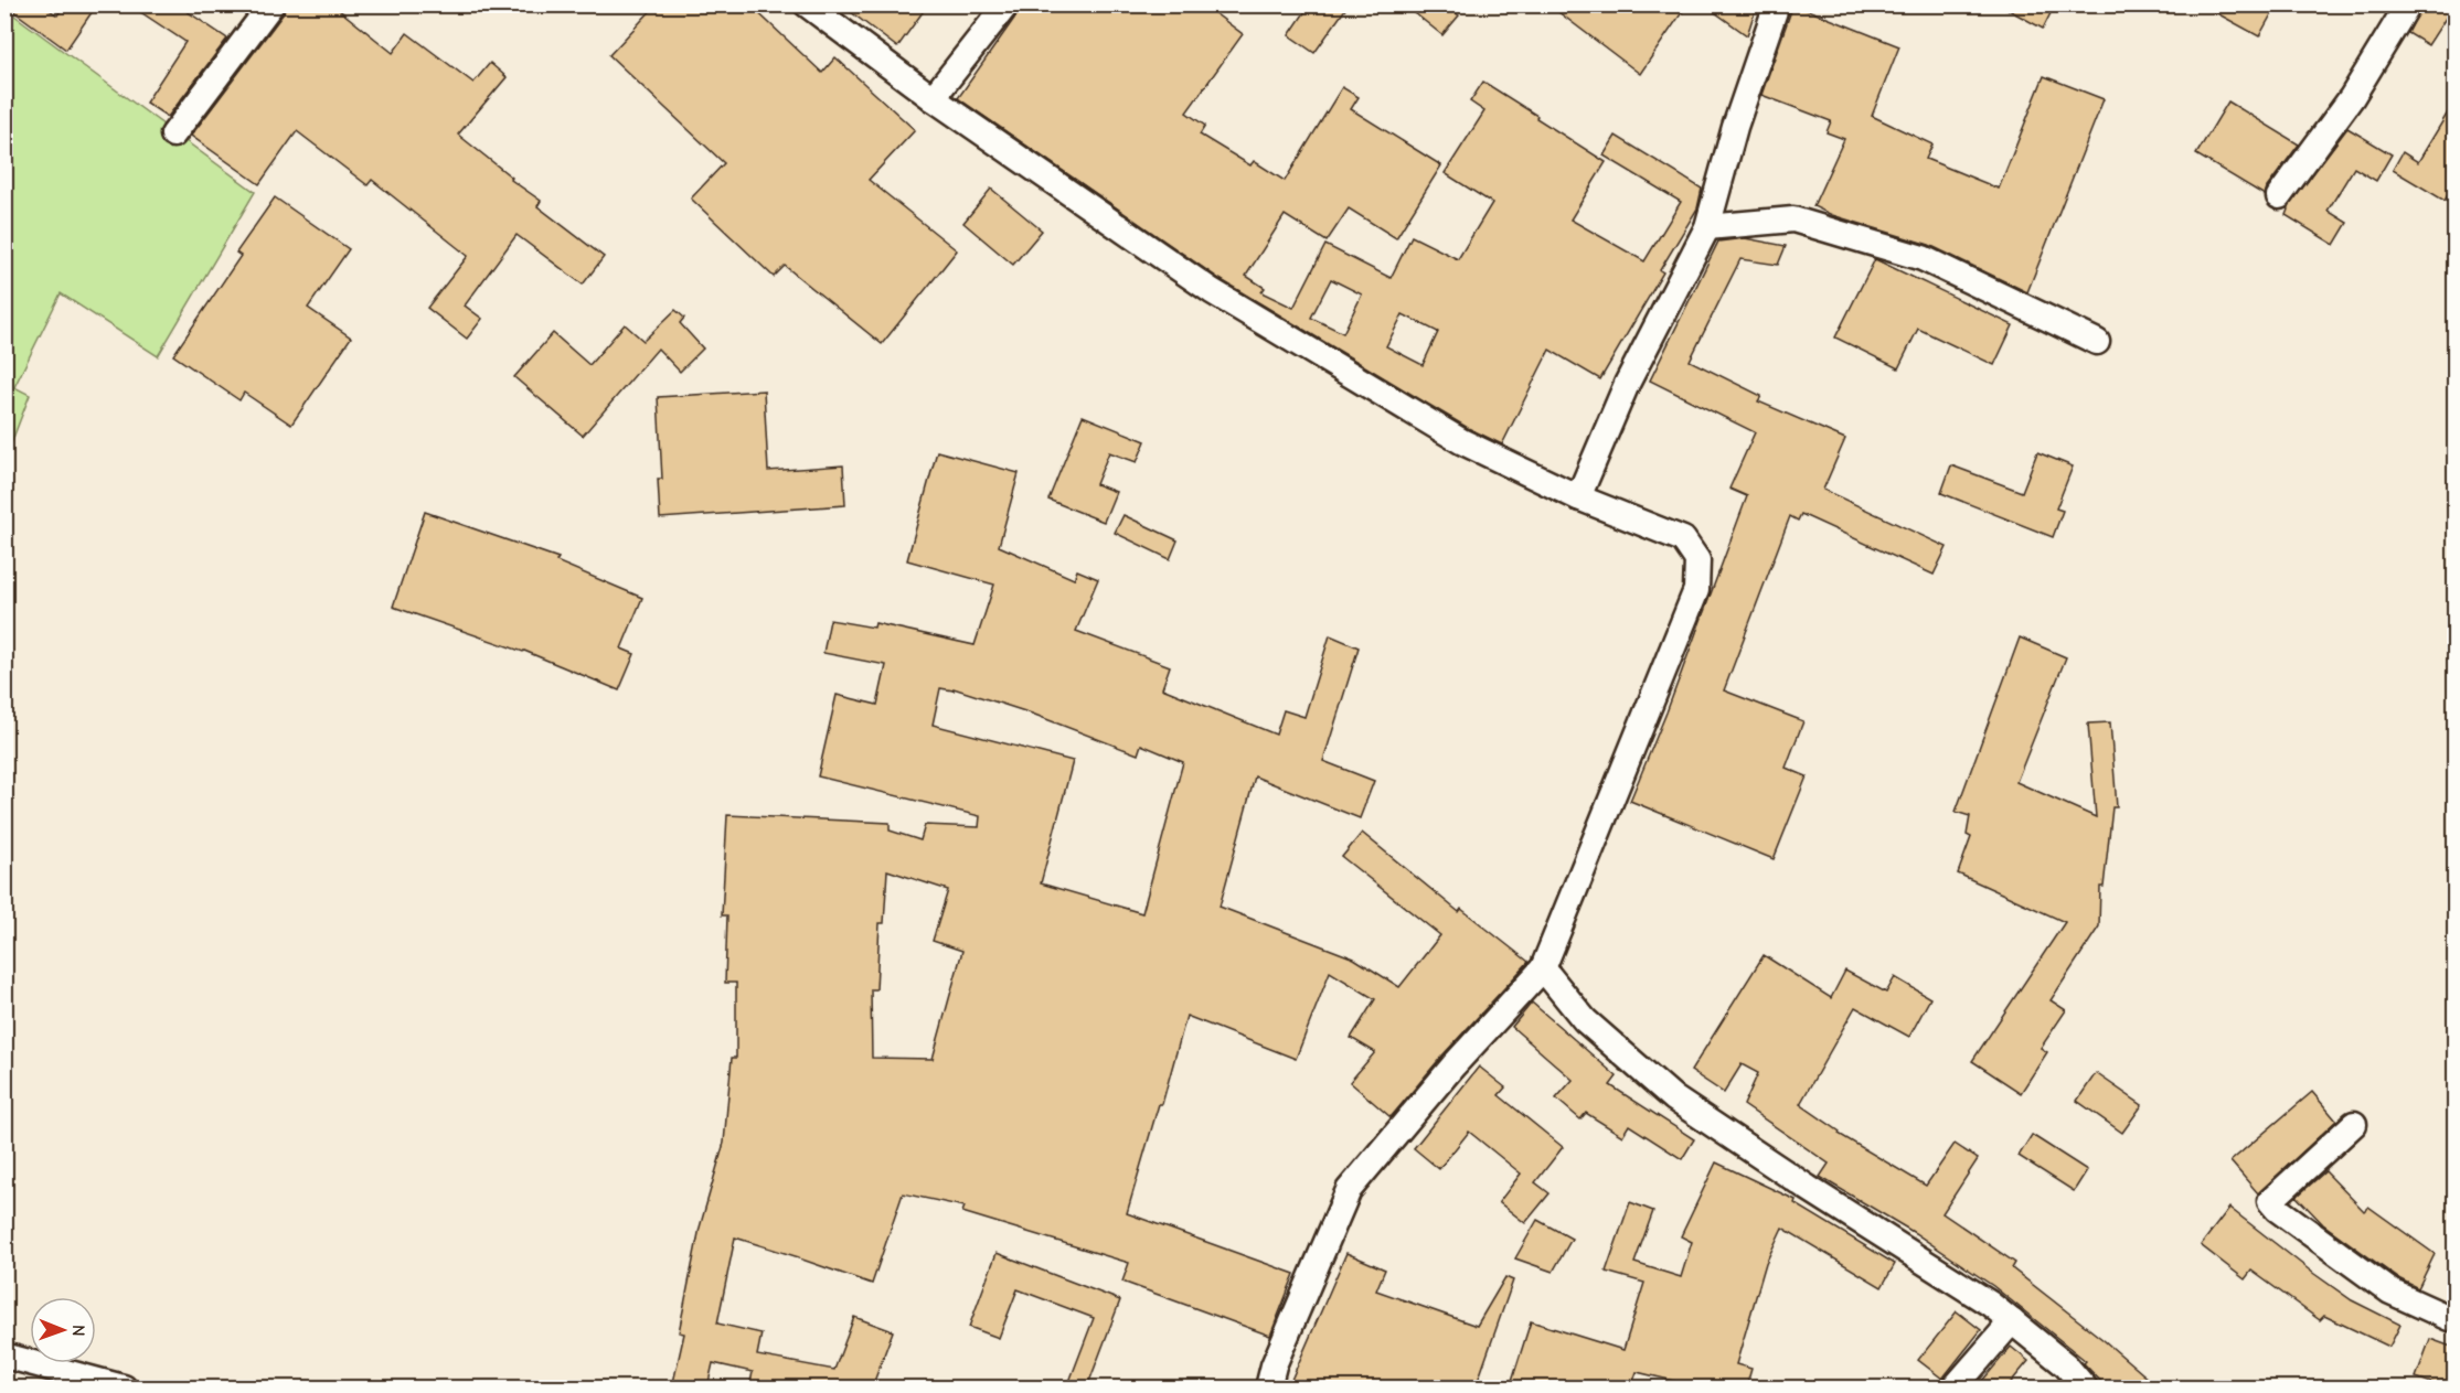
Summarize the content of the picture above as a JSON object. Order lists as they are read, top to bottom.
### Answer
{
  "north": "right"
}
